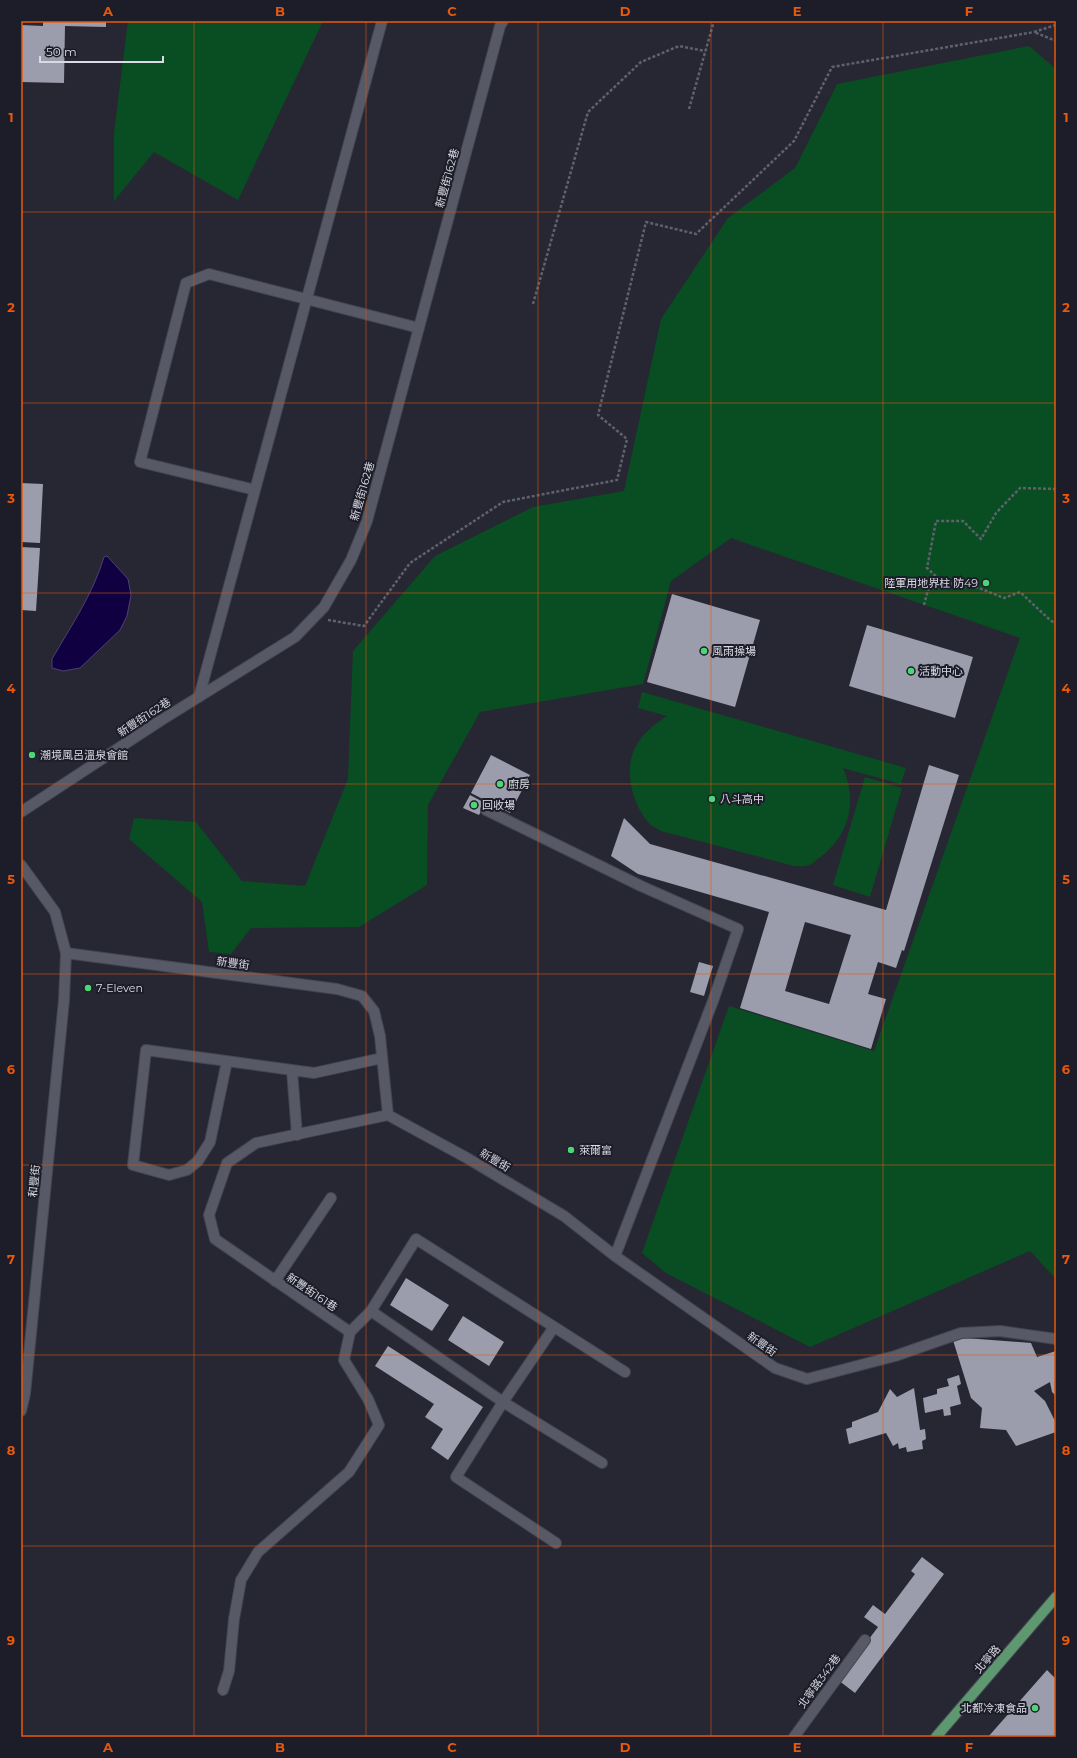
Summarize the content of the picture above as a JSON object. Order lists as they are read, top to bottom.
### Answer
{
  "streets": {
    "main road": ["北寧路"],
    "street": [
      "新豐街162巷",
      "新豐街",
      "和豐街",
      "新豐街161巷",
      "北寧路342巷"
    ]
  },
  "crossings": [
    ["新豐街", "和豐街"],
    ["新豐街", "新豐街161巷"]
  ],
  "places": [
    "陸軍用地界柱 防49",
    "風雨操場",
    "活動中心",
    "潮境風呂溫泉會館",
    "廚房",
    "八斗高中",
    "回收場",
    "7-Eleven",
    "萊爾富",
    "北都冷凍食品"
  ],
  "scale_bar": "50 m",
  "grid": {
    "columns": [
      "A",
      "B",
      "C",
      "D",
      "E",
      "F"
    ],
    "rows": [
      "1",
      "2",
      "3",
      "4",
      "5",
      "6",
      "7",
      "8",
      "9"
    ]
  }
}
